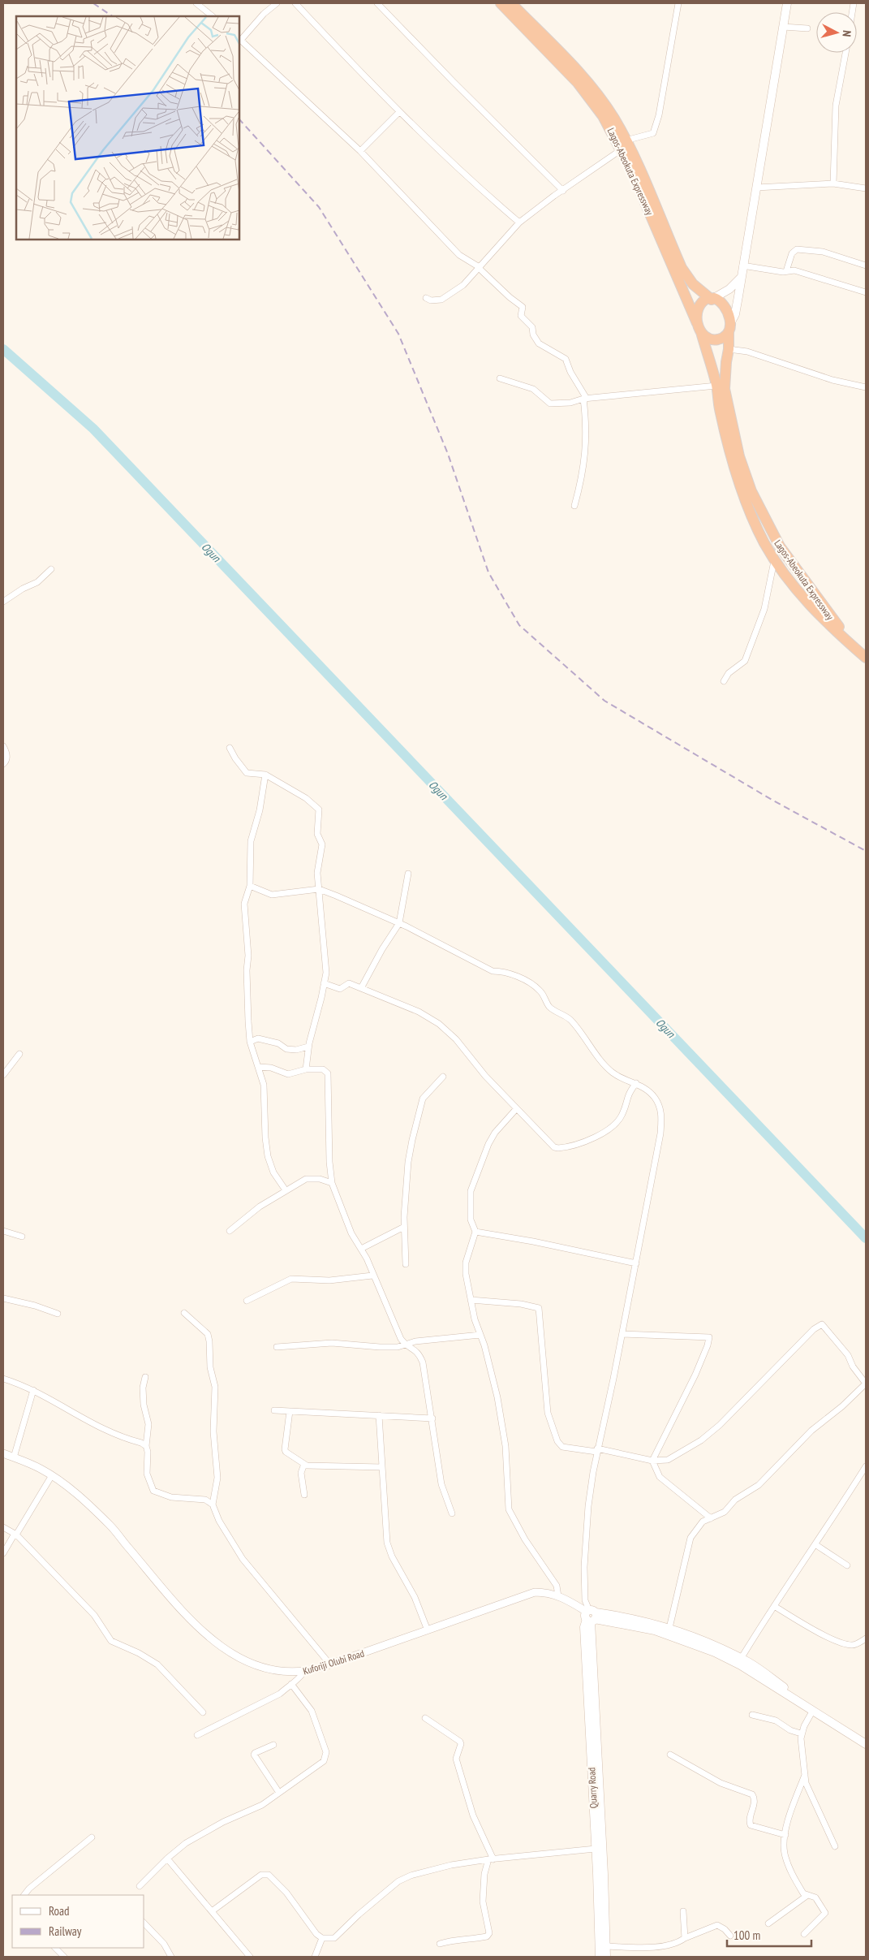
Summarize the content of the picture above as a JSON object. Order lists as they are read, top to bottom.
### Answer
{
  "streets": {
    "highway": ["Lagos-Abeokuta Expressway"],
    "main road": ["Quarry Road"],
    "street": ["Kuforiji Olubi Road"]
  },
  "crossings": [
    ["Kuforiji Olubi Road", "Quarry Road"]
  ],
  "water": ["Ogun"],
  "legend": ["Road", "Railway"],
  "scale_bar": "100 m",
  "north": "right"
}
